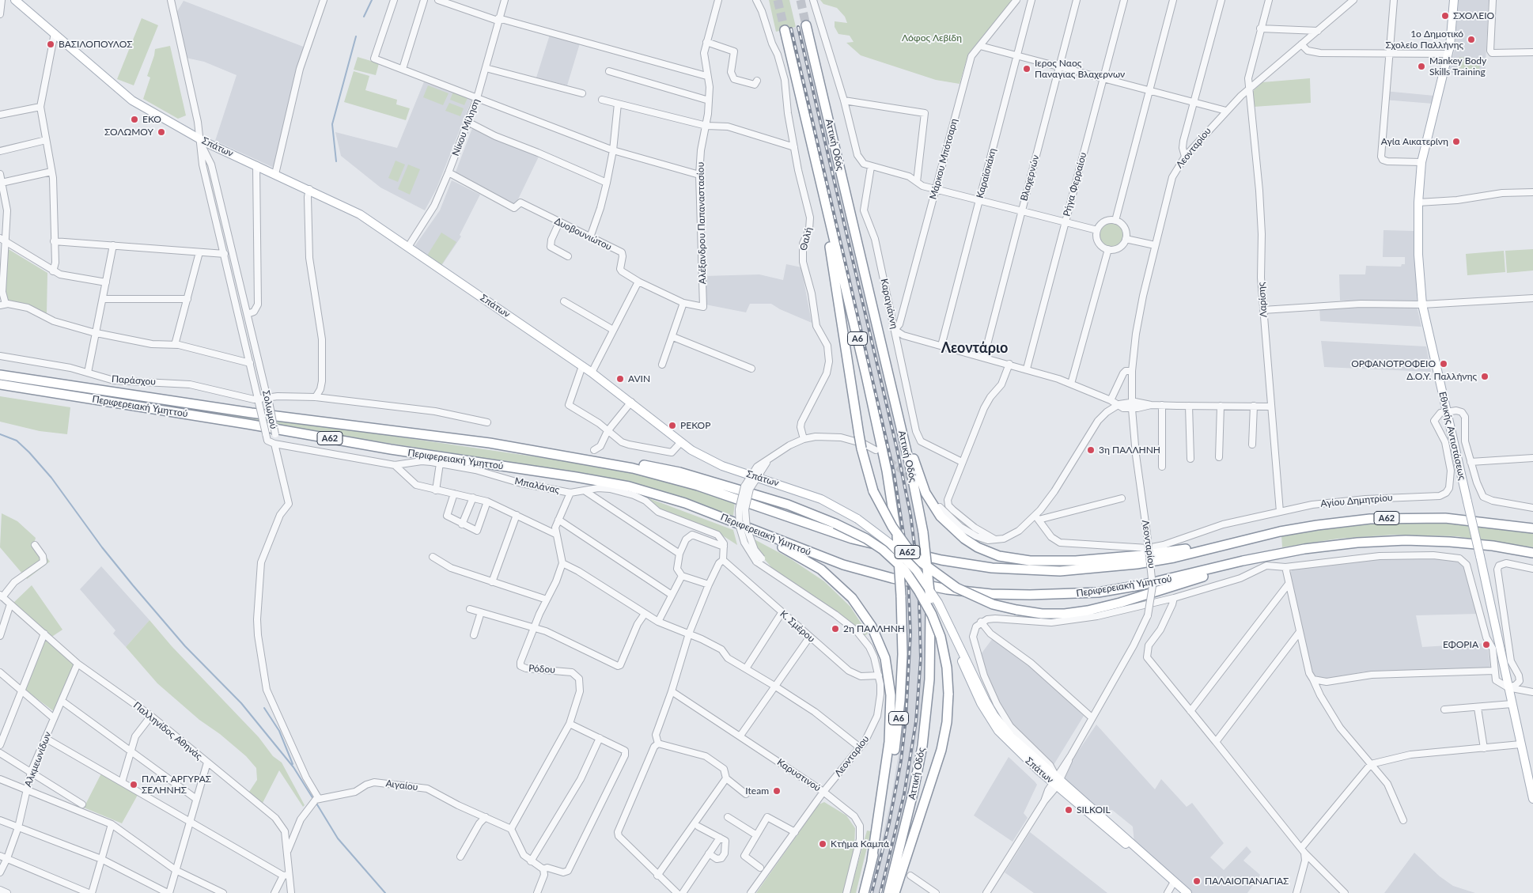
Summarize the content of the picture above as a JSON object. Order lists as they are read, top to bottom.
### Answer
{
  "streets": {
    "highway": [
      "Αττική Οδός",
      "Α6",
      "Περιφερειακή Υμηττού",
      "Α62"
    ],
    "main road": ["Σπάτων", "Εθνικής Αντιστάσεως"],
    "street": [
      "Νίκου Μίληση",
      "Λεονταρίου",
      "Μάρκου Μπότσαρη",
      "Καραϊσκάκη",
      "Βλαχερνών",
      "Ρήγα Φερραίου",
      "Αλέξανδρου Παπαναστασίου",
      "Δυοβουνιώτου",
      "Θαλή",
      "Λαρίσης",
      "Καραγιάννη",
      "Παράσχου",
      "Σολωμού",
      "Μπαλάνας",
      "Αγίου Δημητρίου",
      "Κ. Σμέρου",
      "Ρόδου",
      "Παλληνίδος Αθηνάς",
      "Αλκμεωνίδων",
      "Καρυστινού",
      "Αιγαίου"
    ]
  },
  "crossings": [
    ["Νίκου Μίληση", "Σπάτων"],
    ["Νίκου Μίληση", "Δυοβουνιώτου"],
    ["Σπάτων", "Λεονταρίου"],
    ["Σπάτων", "Σολωμού"],
    ["Λεονταρίου", "Θαλή"],
    ["Λεονταρίου", "Λαρίσης"],
    ["Λεονταρίου", "Κ. Σμέρου"],
    ["Λεονταρίου", "Καρυστινού"],
    ["Μάρκου Μπότσαρη", "Καραγιάννη"],
    ["Αλέξανδρου Παπαναστασίου", "Δυοβουνιώτου"],
    ["Λαρίσης", "Αγίου Δημητρίου"],
    ["Παράσχου", "Σολωμού"],
    ["Σολωμού", "Μπαλάνας"],
    ["Εθνικής Αντιστάσεως", "Αγίου Δημητρίου"],
    ["Μπαλάνας", "Κ. Σμέρου"],
    ["Ρόδου", "Αιγαίου"],
    ["Παλληνίδος Αθηνάς", "Αλκμεωνίδων"]
  ],
  "districts": ["Λεοντάριο"],
  "parks": ["Λόφος Λεβίδη"],
  "places": [
    "ΣΧΟΛΕΙΟ",
    "1ο Δημοτικό Σχολείο Παλλήνης",
    "ΒΑΣΙΛΟΠΟΥΛΟΣ",
    "Mankey Body Skills Training",
    "Ιερος Ναος Παναγιας Βλαχερνων",
    "EKO",
    "ΣΟΛΩΜΟΥ",
    "Αγία Αικατερίνη",
    "ΟΡΦΑΝΟΤΡΟΦΕΙΟ",
    "Δ.Ο.Υ. Παλλήνης",
    "AVIN",
    "ΡΕΚΟΡ",
    "3η ΠΑΛΛΗΝΗ",
    "2η ΠΑΛΛΗΝΗ",
    "ΕΦΟΡΙΑ",
    "ΠΛΑΤ. ΑΡΓΥΡΑΣ ΣΕΛΗΝΗΣ",
    "Iteam",
    "SILKOIL",
    "Kτήμα Καμπά",
    "ΠΑΛΑΙΟΠΑΝΑΓΙΑΣ"
  ]
}
